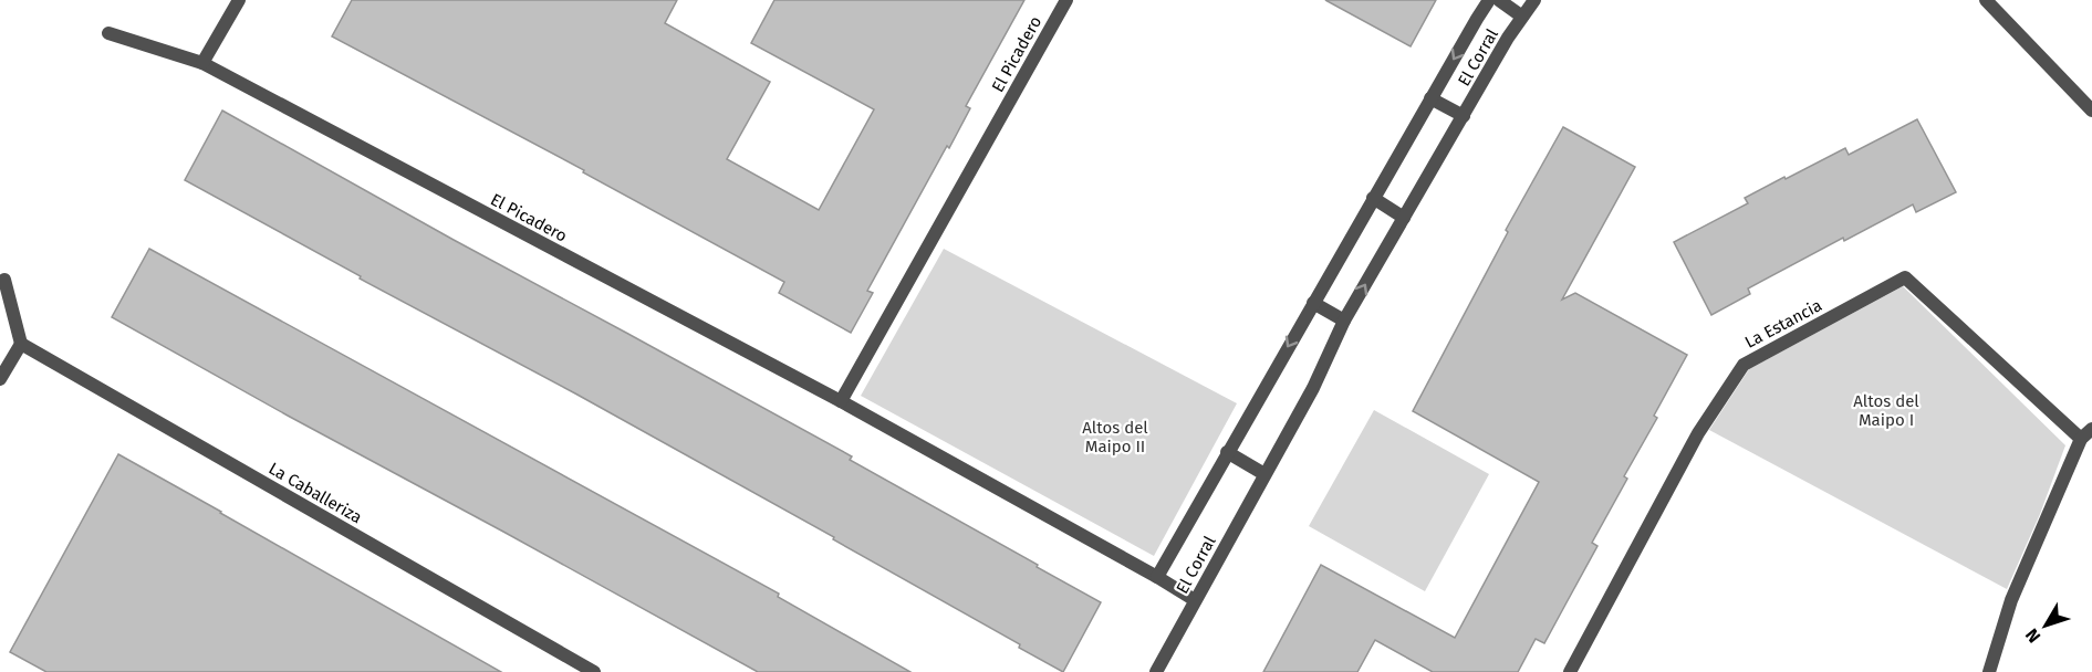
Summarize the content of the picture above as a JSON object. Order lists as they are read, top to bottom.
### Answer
{
  "streets": {
    "street": [
      "El Picadero",
      "El Corral",
      "La Estancia",
      "La Caballeriza"
    ]
  },
  "crossings": [
    ["El Picadero", "El Corral"]
  ],
  "parks": ["Altos del Maipo I", "Altos del Maipo II"],
  "north": "bottom left"
}
